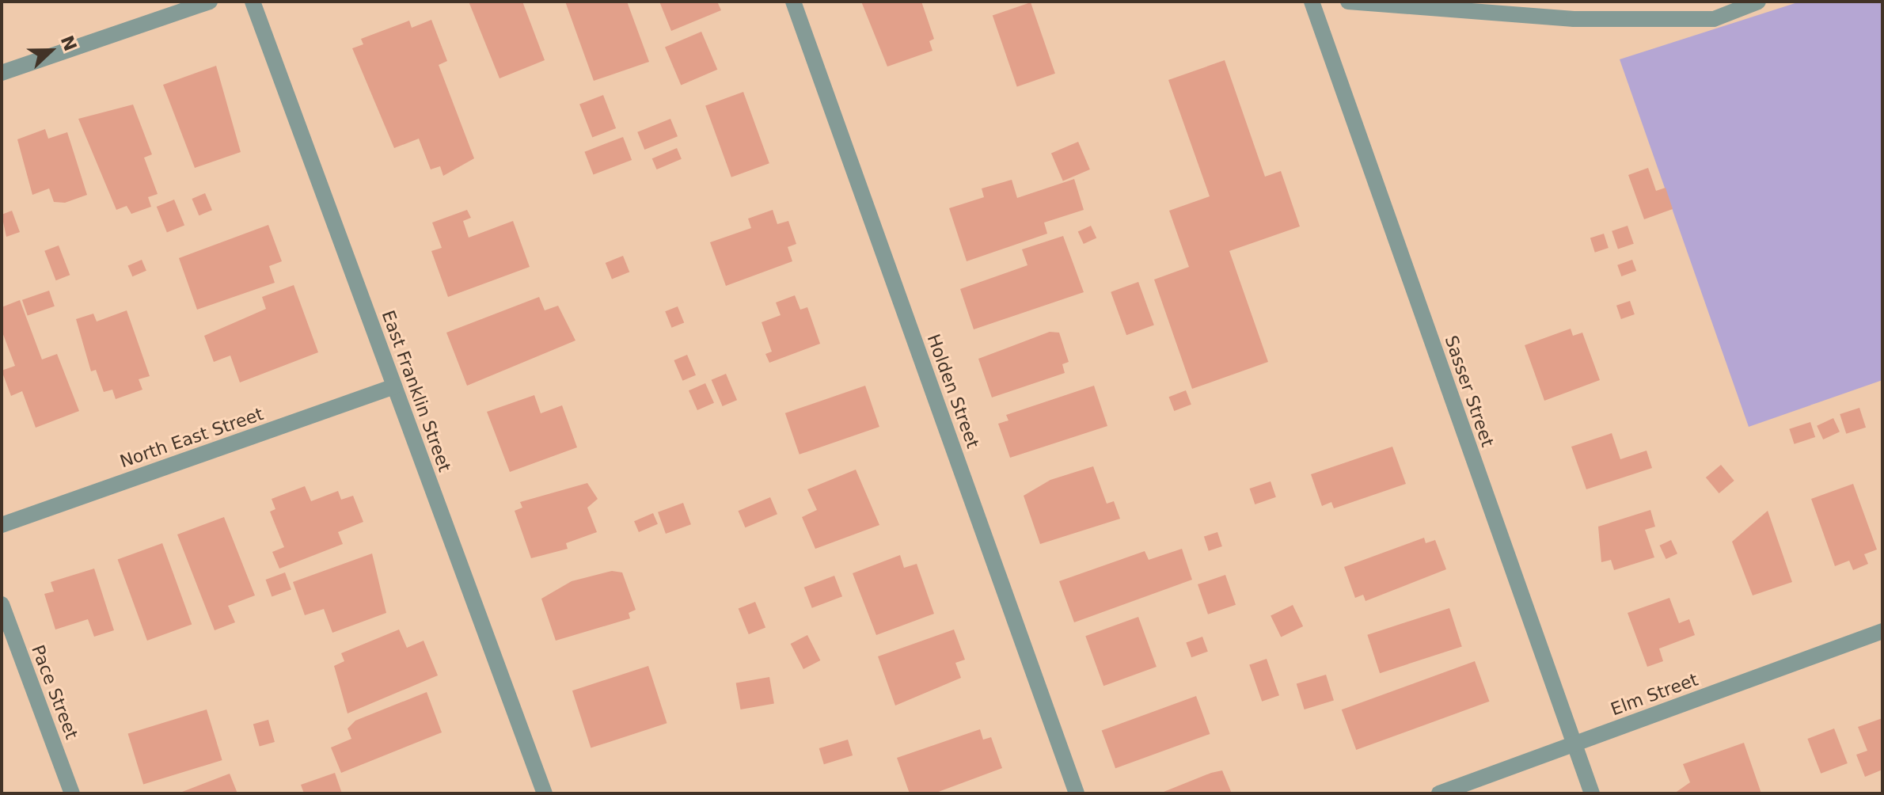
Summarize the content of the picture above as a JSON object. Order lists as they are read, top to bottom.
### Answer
{
  "streets": {
    "street": [
      "East Franklin Street",
      "Holden Street",
      "Sasser Street",
      "North East Street",
      "Pace Street",
      "Elm Street"
    ]
  },
  "crossings": [
    ["East Franklin Street", "North East Street"],
    ["Sasser Street", "Elm Street"]
  ],
  "north": "right"
}
